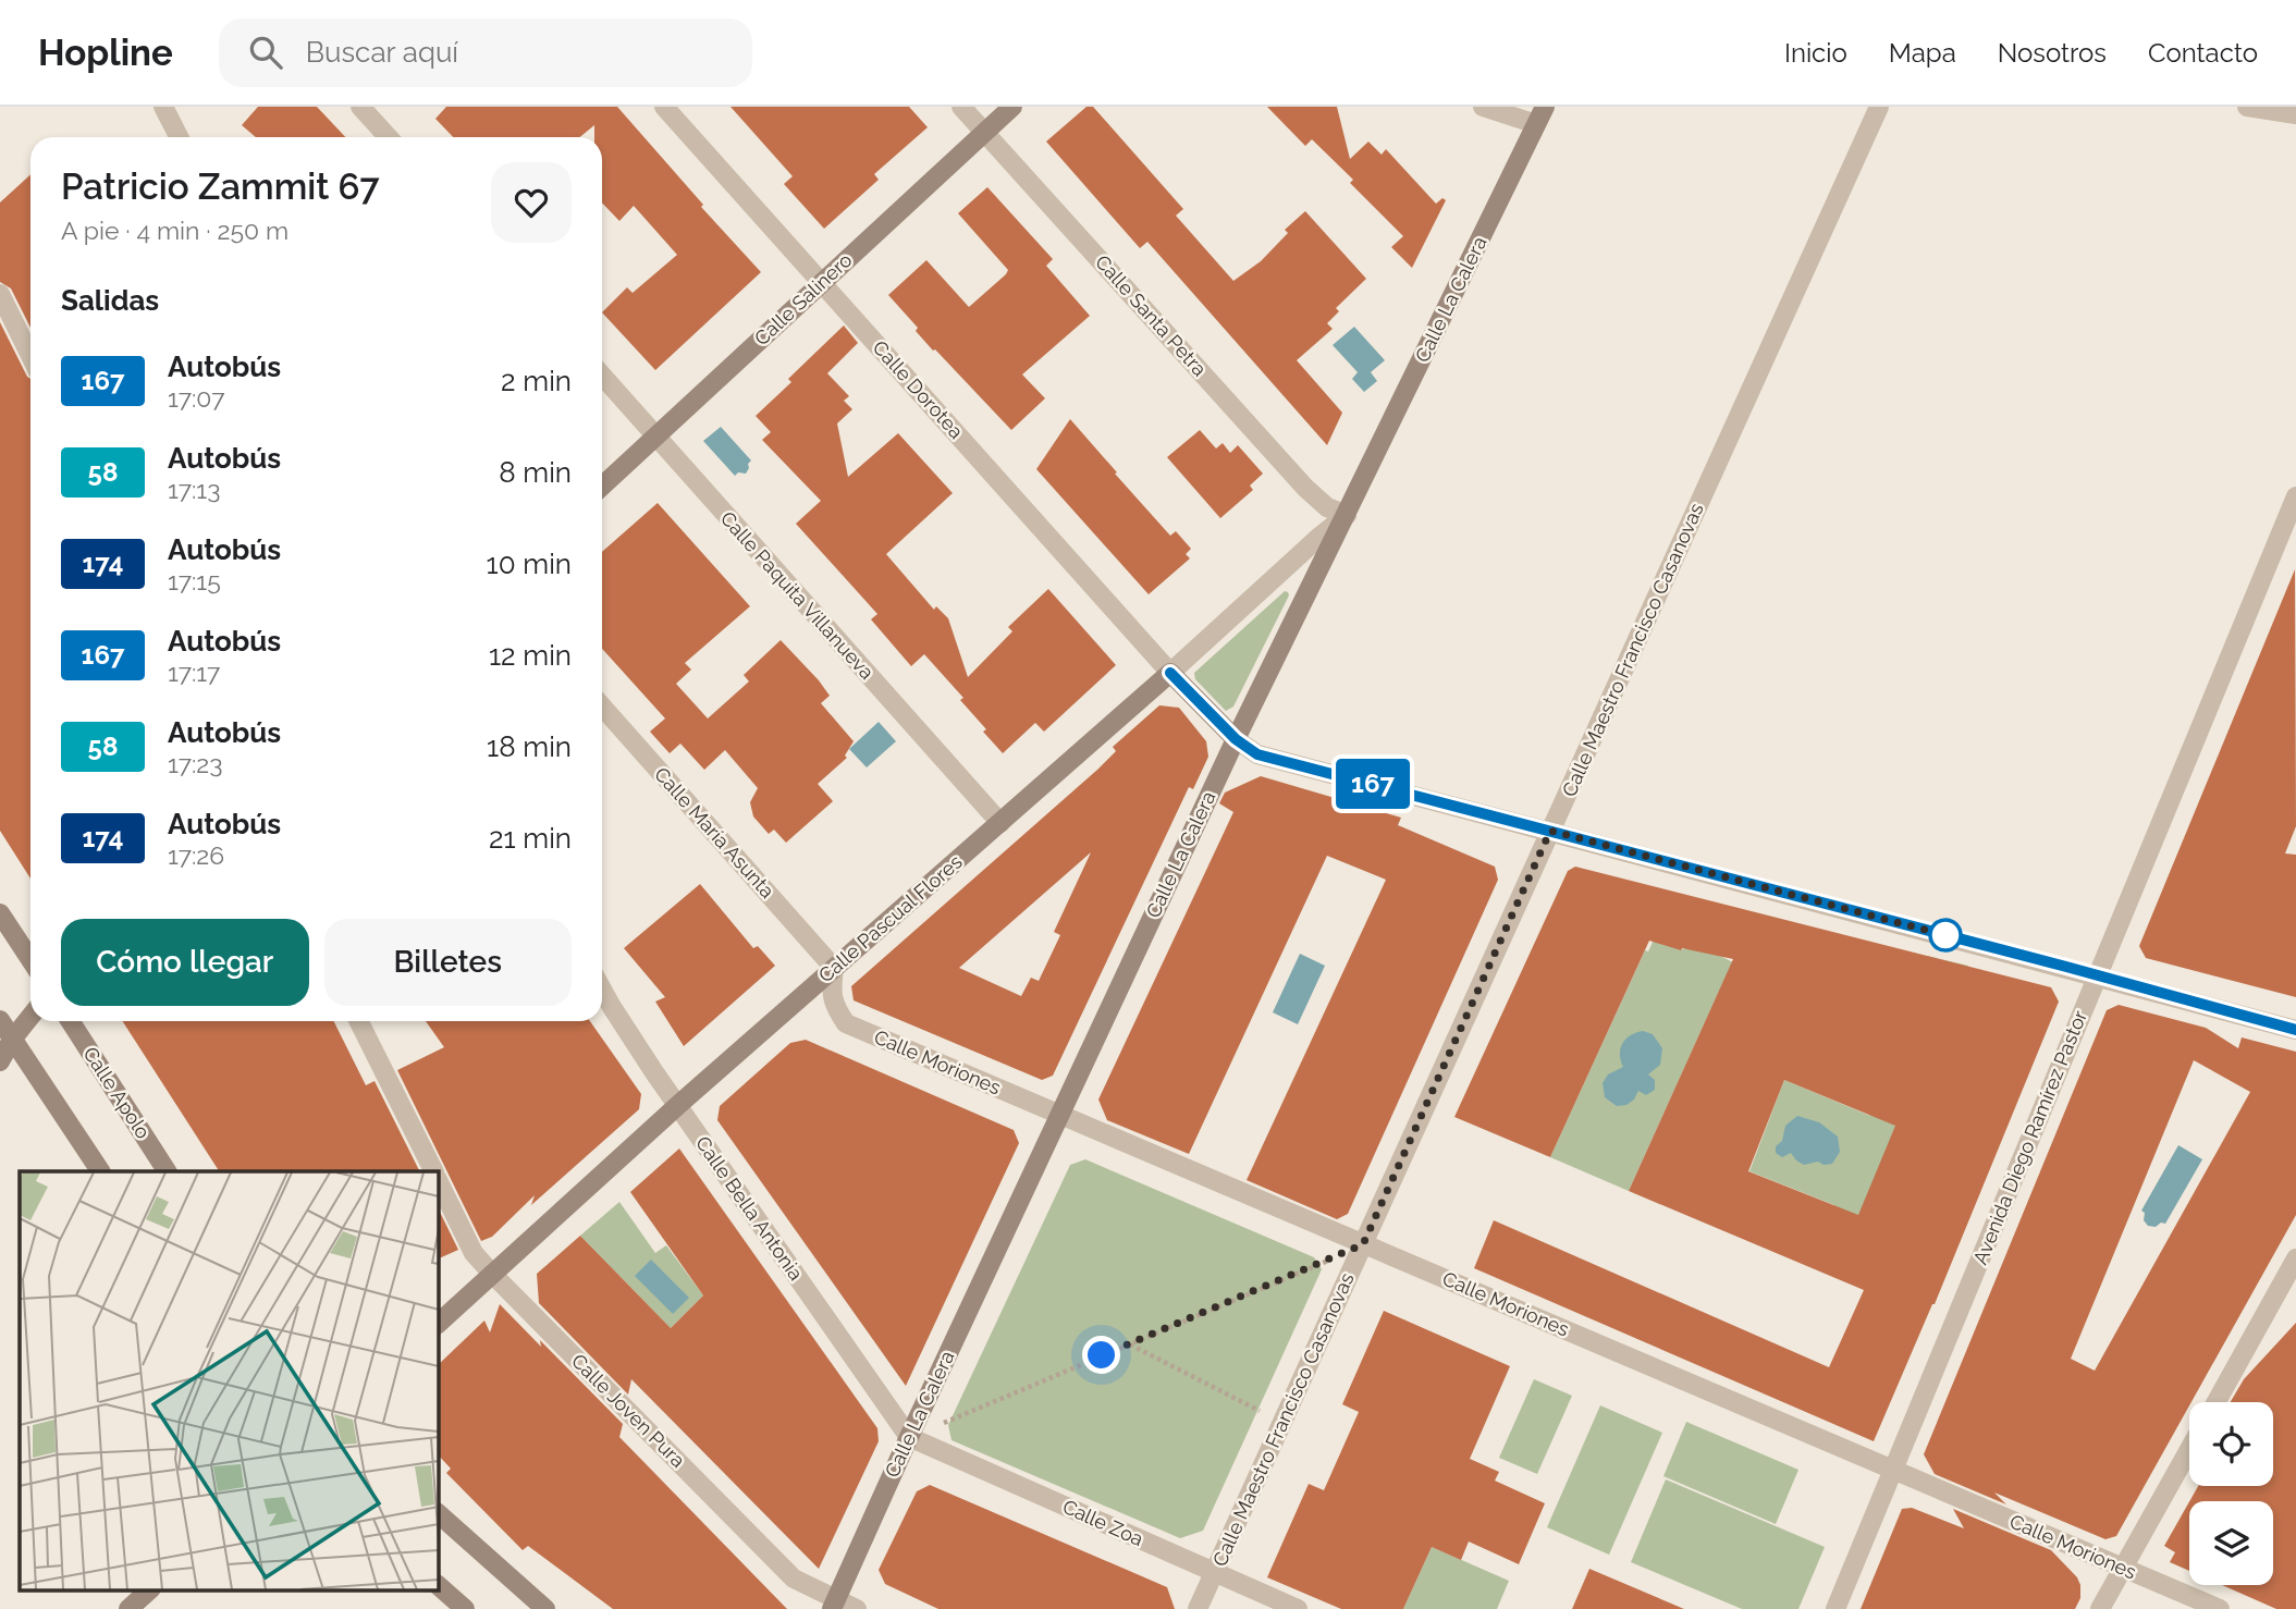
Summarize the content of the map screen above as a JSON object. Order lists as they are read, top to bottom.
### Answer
{
  "streets": {
    "main road": [
      "Calle Salinero",
      "Calle La Calera",
      "Calle Pascual Flores",
      "Calle Apolo"
    ],
    "street": [
      "Calle Santa Petra",
      "Calle Dorotea",
      "Calle Paquita Villanueva",
      "Calle Maestro Francisco Casanovas",
      "Calle María Asunta",
      "Calle Moriones",
      "Avenida Diego Ramírez Pastor",
      "Calle Bella Antonia",
      "Calle Joven Pura",
      "Calle Zoa"
    ]
  },
  "crossings": [
    ["Calle Salinero", "Calle Santa Petra"],
    ["Calle Salinero", "Calle Dorotea"],
    ["Calle Salinero", "Calle Paquita Villanueva"],
    ["Calle La Calera", "Calle Santa Petra"],
    ["Calle La Calera", "Calle Pascual Flores"],
    ["Calle La Calera", "Calle Moriones"],
    ["Calle La Calera", "Calle Bella Antonia"],
    ["Calle La Calera", "Calle Joven Pura"],
    ["Calle La Calera", "Calle Zoa"],
    ["Calle Santa Petra", "Calle Pascual Flores"],
    ["Calle Dorotea", "Calle Pascual Flores"],
    ["Calle Paquita Villanueva", "Calle Pascual Flores"],
    ["Calle Maestro Francisco Casanovas", "Calle Moriones"],
    ["Calle Maestro Francisco Casanovas", "Calle Zoa"],
    ["Calle María Asunta", "Calle Pascual Flores"],
    ["Calle María Asunta", "Calle Moriones"],
    ["Calle Pascual Flores", "Calle Moriones"],
    ["Calle Pascual Flores", "Calle Bella Antonia"],
    ["Calle Pascual Flores", "Calle Joven Pura"],
    ["Calle Moriones", "Avenida Diego Ramírez Pastor"],
    ["Calle Bella Antonia", "Calle Zoa"]
  ],
  "lines": ["bus line 167"],
  "page": {
    "header": "Hopline",
    "search": "Buscar aquí",
    "nav": [
      "Inicio",
      "Mapa",
      "Nosotros",
      "Contacto"
    ],
    "on_map": "167",
    "heading": [
      ["Patricio Zammit 67", "A pie · 4 min · 250 m"],
      "Salidas"
    ],
    "list": [
      {
        "mark": "167",
        "name": "Autobús",
        "note": "17:07",
        "value": "2 min"
      },
      {
        "mark": "58",
        "name": "Autobús",
        "note": "17:13",
        "value": "8 min"
      },
      {
        "mark": "174",
        "name": "Autobús",
        "note": "17:15",
        "value": "10 min"
      },
      {
        "mark": "167",
        "name": "Autobús",
        "note": "17:17",
        "value": "12 min"
      },
      {
        "mark": "58",
        "name": "Autobús",
        "note": "17:23",
        "value": "18 min"
      },
      {
        "mark": "174",
        "name": "Autobús",
        "note": "17:26",
        "value": "21 min"
      }
    ],
    "buttons": ["Cómo llegar", "Billetes"]
  }
}
